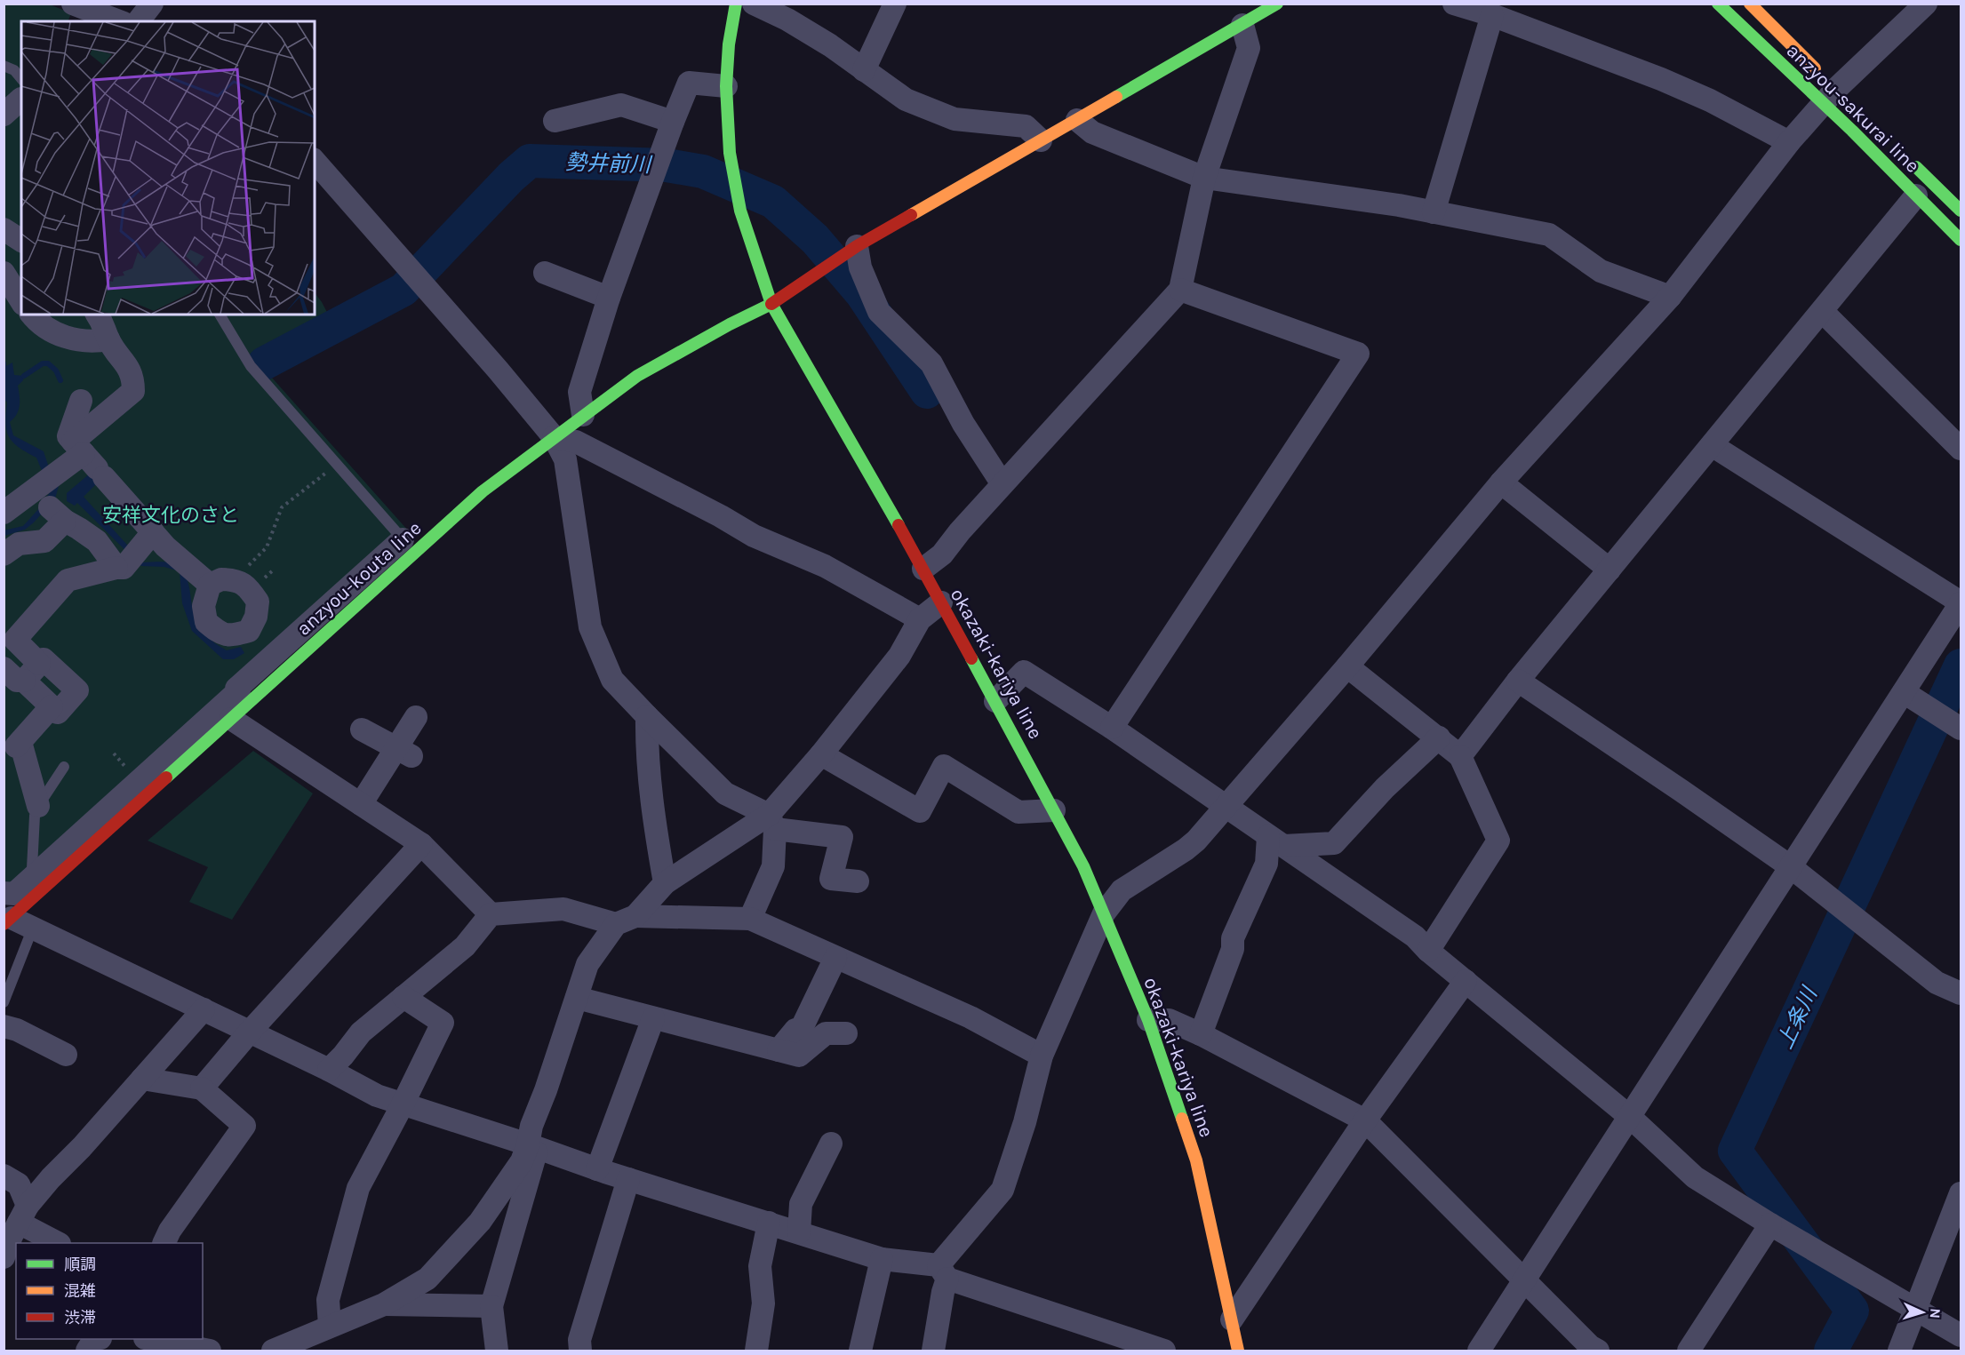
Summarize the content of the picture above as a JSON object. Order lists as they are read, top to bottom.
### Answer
{
  "streets": {
    "main road": ["anzyou-sakurai line", "anzyou-kouta line", "okazaki-kariya line"]
  },
  "crossings": [
    ["anzyou-kouta line", "okazaki-kariya line"]
  ],
  "water": ["勢井前川", "上条川"],
  "parks": ["安祥文化のさと"],
  "legend": ["順調", "混雑", "渋滞"],
  "north": "right"
}
